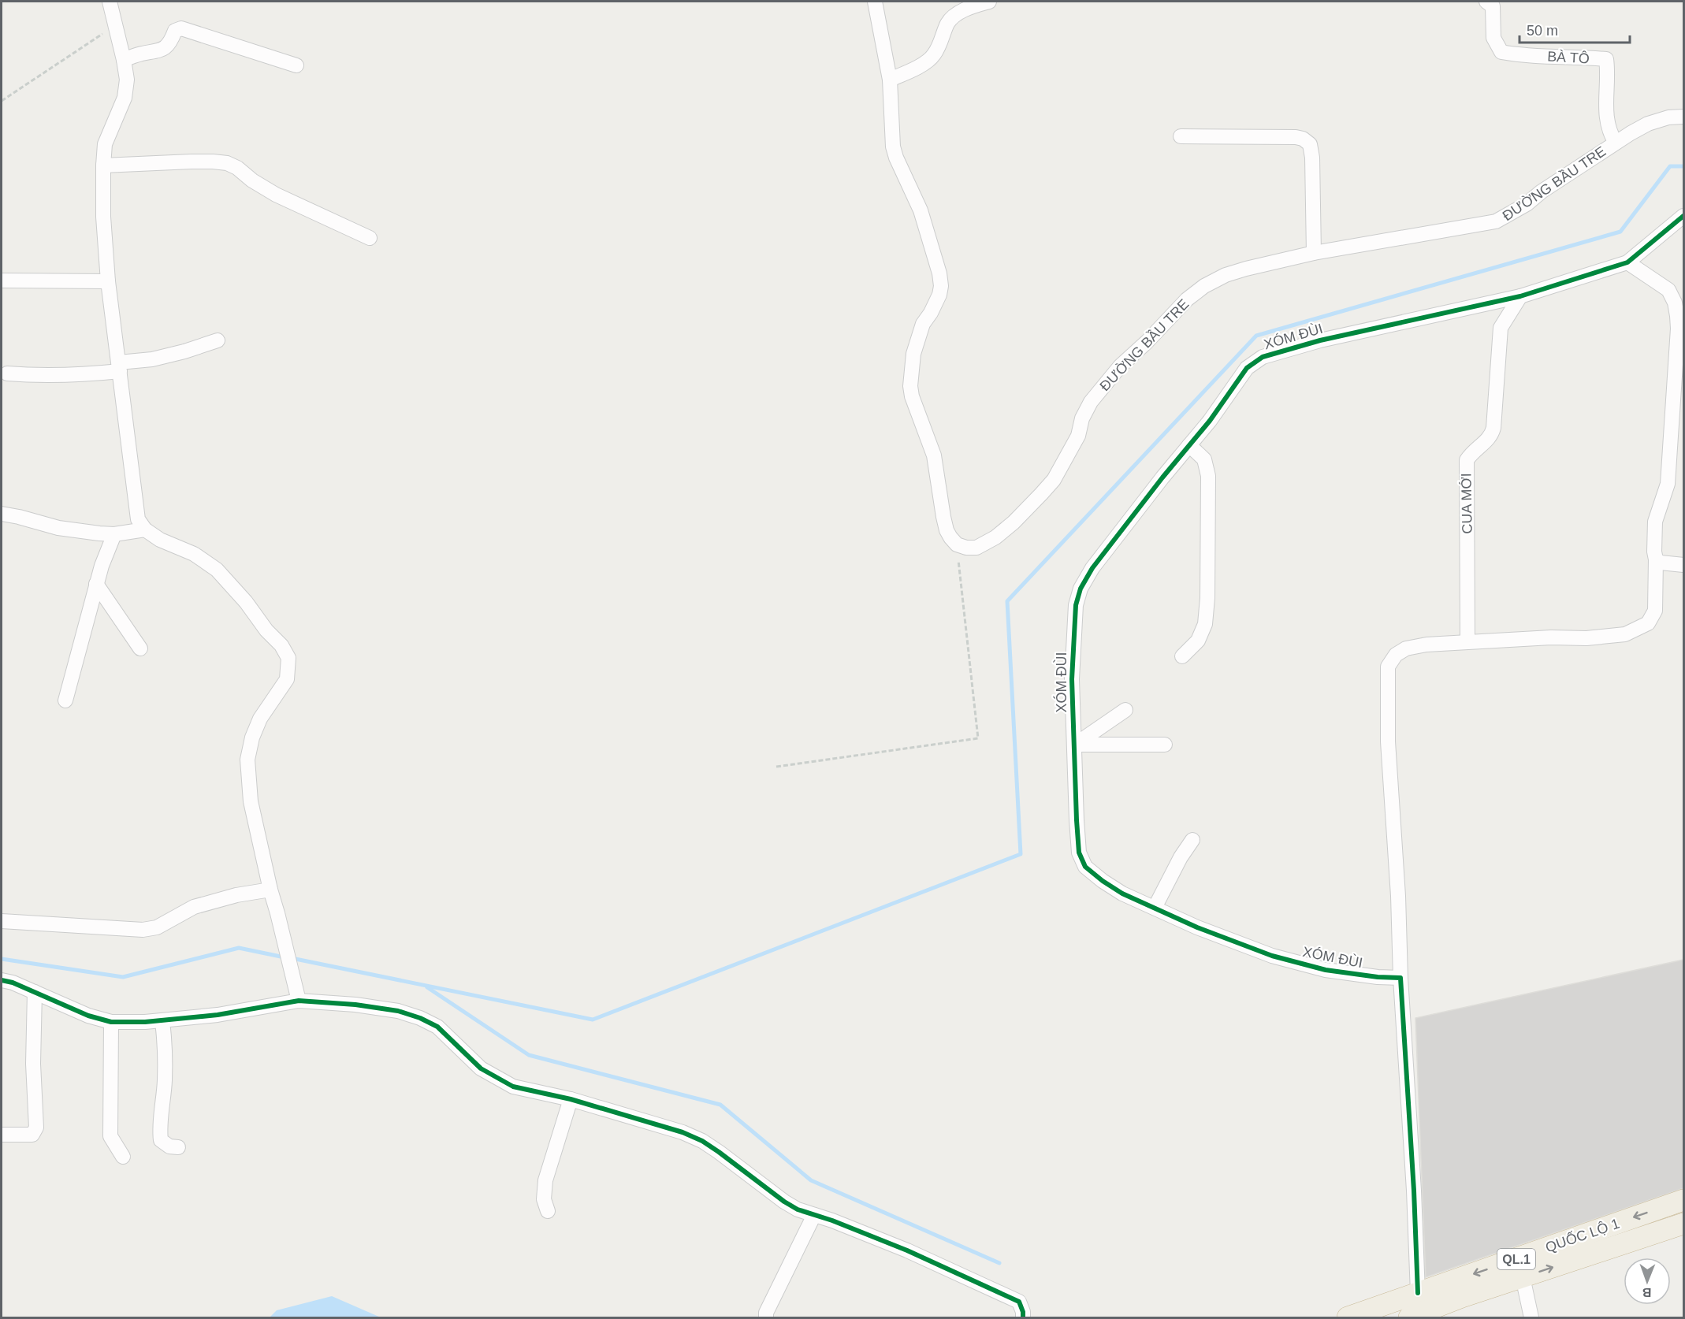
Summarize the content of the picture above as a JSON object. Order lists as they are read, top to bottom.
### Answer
{
  "streets": {
    "highway": ["QUỐC LỘ 1", "QL.1"],
    "street": [
      "BÀ TÔ",
      "ĐƯỜNG BẦU TRE",
      "XÓM ĐÙI",
      "CUA MỚI"
    ]
  },
  "crossings": [
    ["BÀ TÔ", "ĐƯỜNG BẦU TRE"],
    ["XÓM ĐÙI", "CUA MỚI"]
  ],
  "scale_bar": "50 m",
  "north": "bottom"
}
